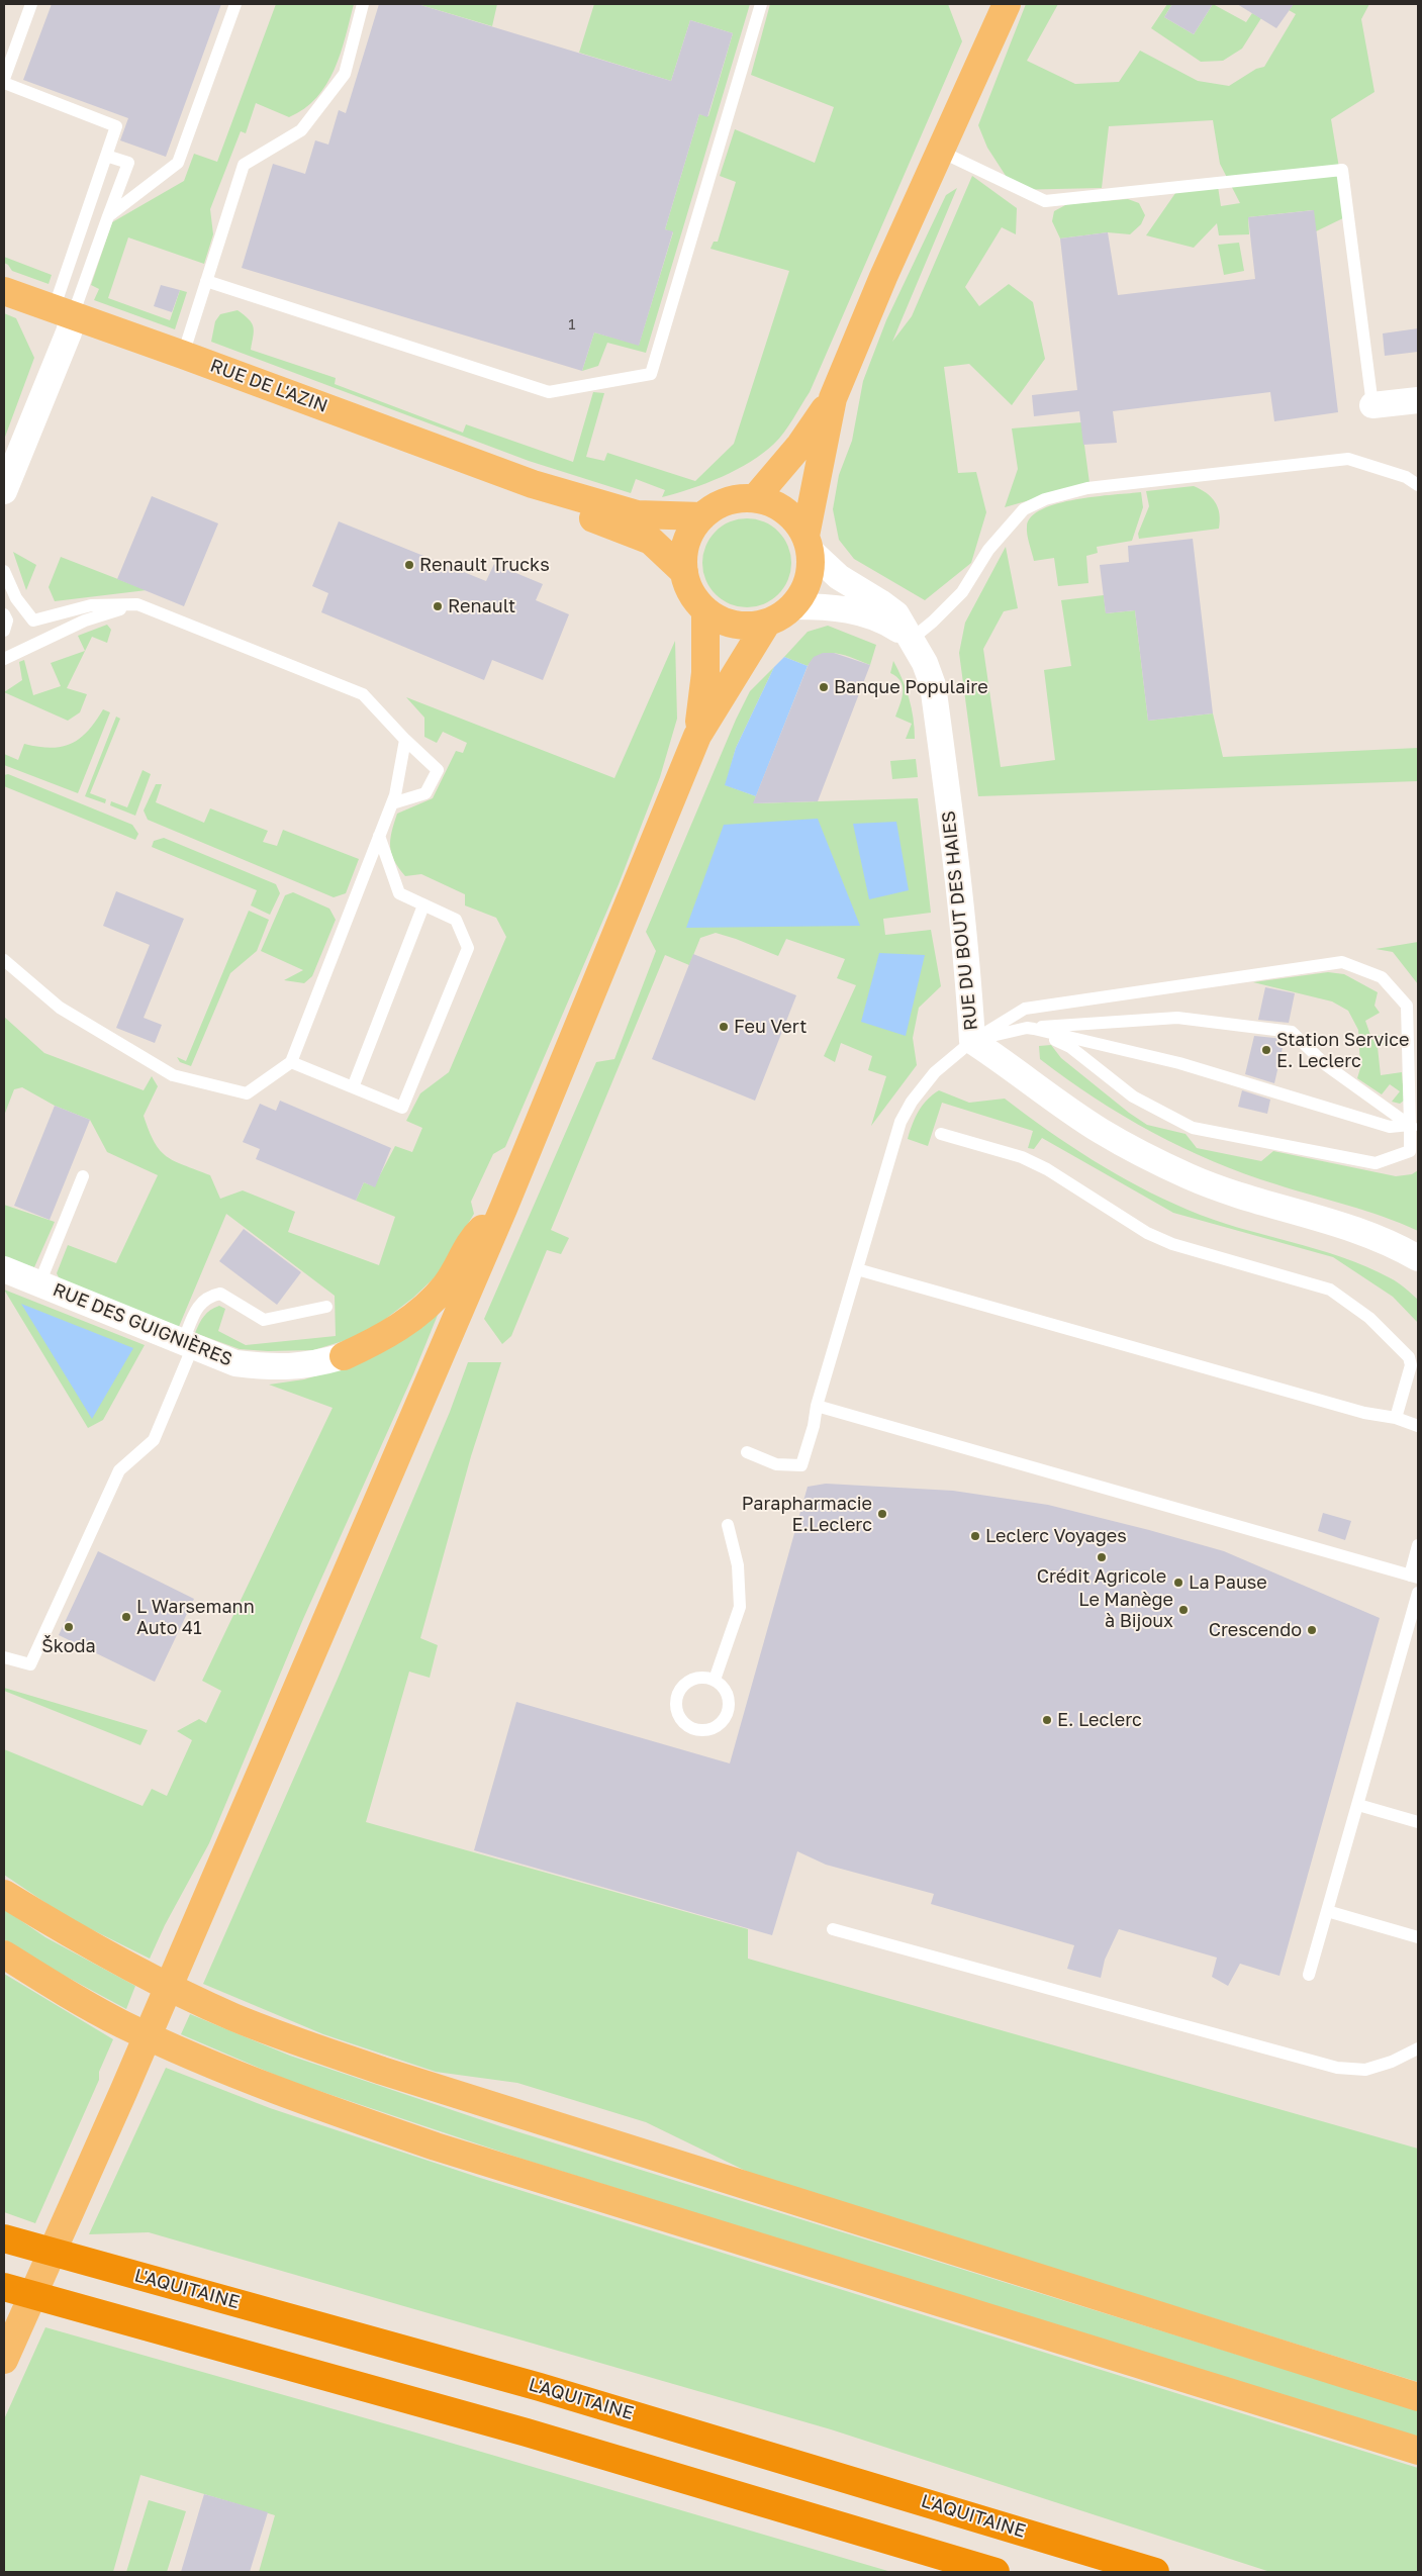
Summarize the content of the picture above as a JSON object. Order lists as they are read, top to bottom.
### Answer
{
  "streets": {
    "highway": ["L'AQUITAINE"],
    "main road": ["RUE DE L'AZIN"],
    "street": ["RUE DU BOUT DES HAIES", "RUE DES GUIGNIÈRES"]
  },
  "crossings": [
    ["RUE DE L'AZIN", "RUE DU BOUT DES HAIES"]
  ],
  "places": [
    "Renault Trucks",
    "Renault",
    "Banque Populaire",
    "Feu Vert",
    "Station Service E. Leclerc",
    "Parapharmacie E.Leclerc",
    "Leclerc Voyages",
    "Crédit Agricole",
    "La Pause",
    "Le Manège à Bijoux",
    "L Warsemann Auto 41",
    "Škoda",
    "Crescendo",
    "E. Leclerc"
  ],
  "house_numbers": ["1"]
}
